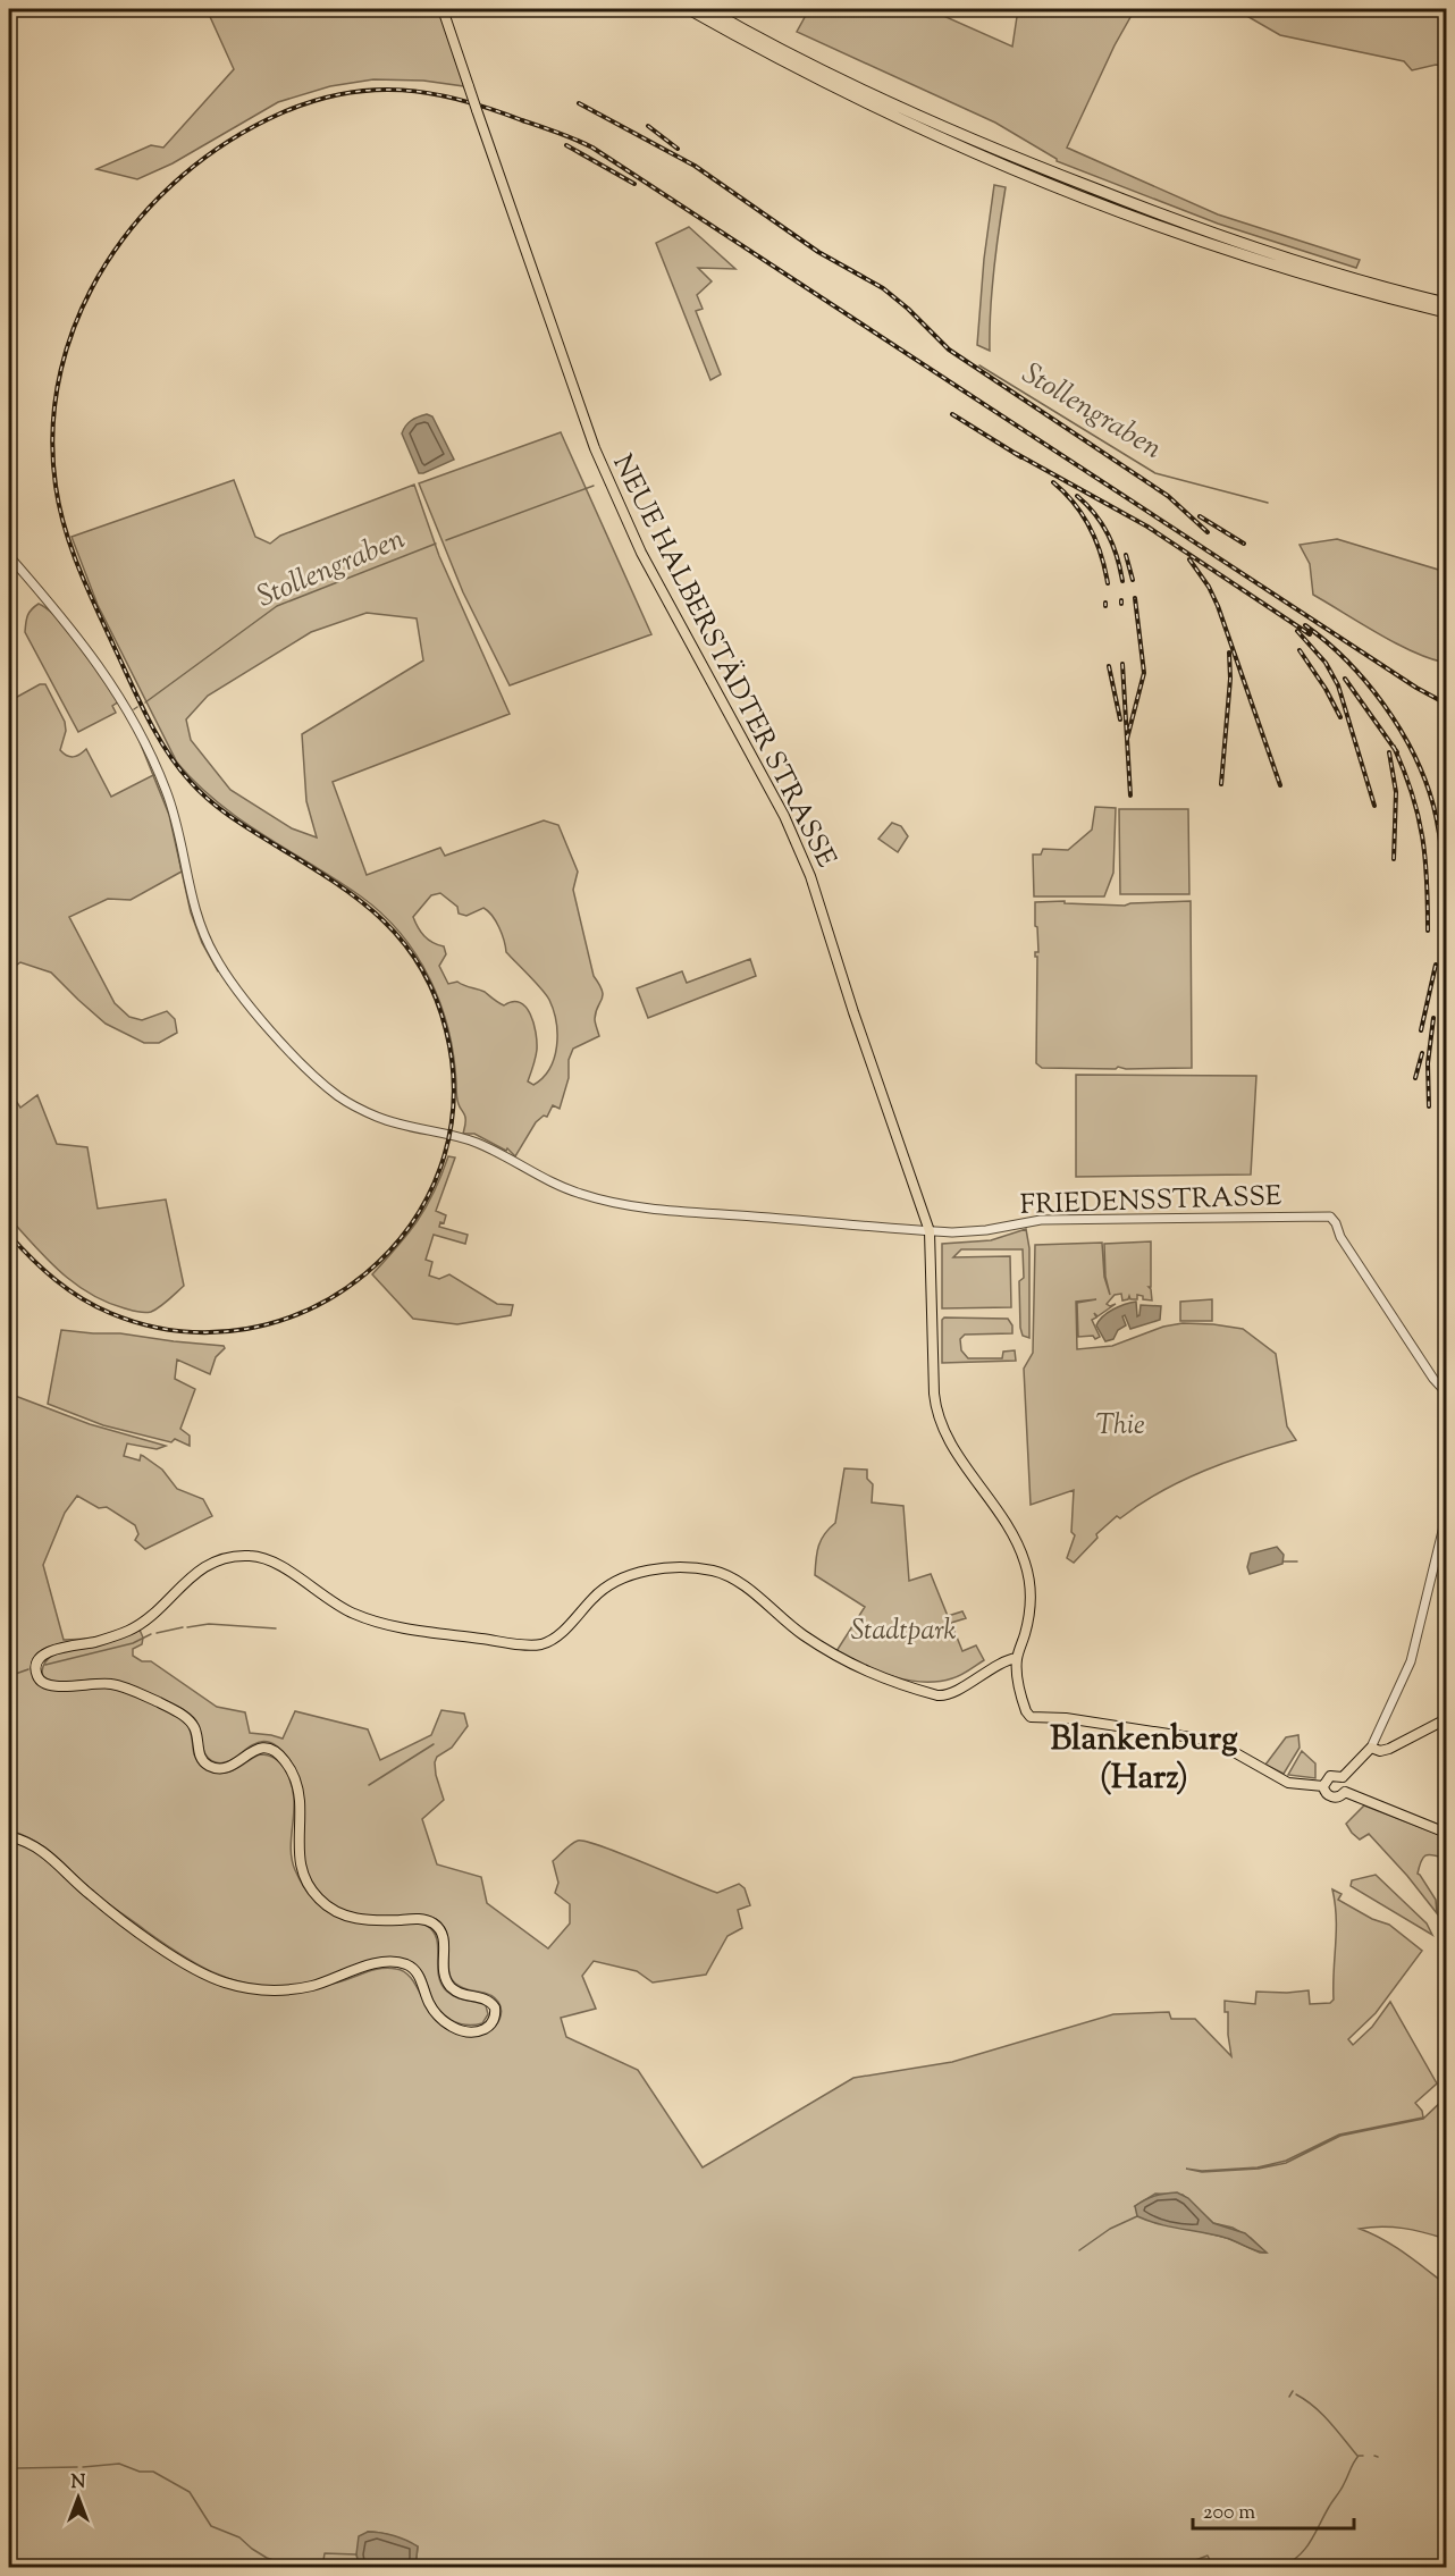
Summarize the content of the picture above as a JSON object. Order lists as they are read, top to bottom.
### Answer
{
  "streets": {
    "main road": ["NEUE HALBERSTÄDTER STRASSE"],
    "street": ["FRIEDENSSTRASSE"]
  },
  "crossings": [
    ["NEUE HALBERSTÄDTER STRASSE", "FRIEDENSSTRASSE"]
  ],
  "districts": ["Blankenburg (Harz)"],
  "water": ["Stollengraben"],
  "parks": ["Thie", "Stadtpark"],
  "scale_bar": "200 m",
  "north": "top"
}
